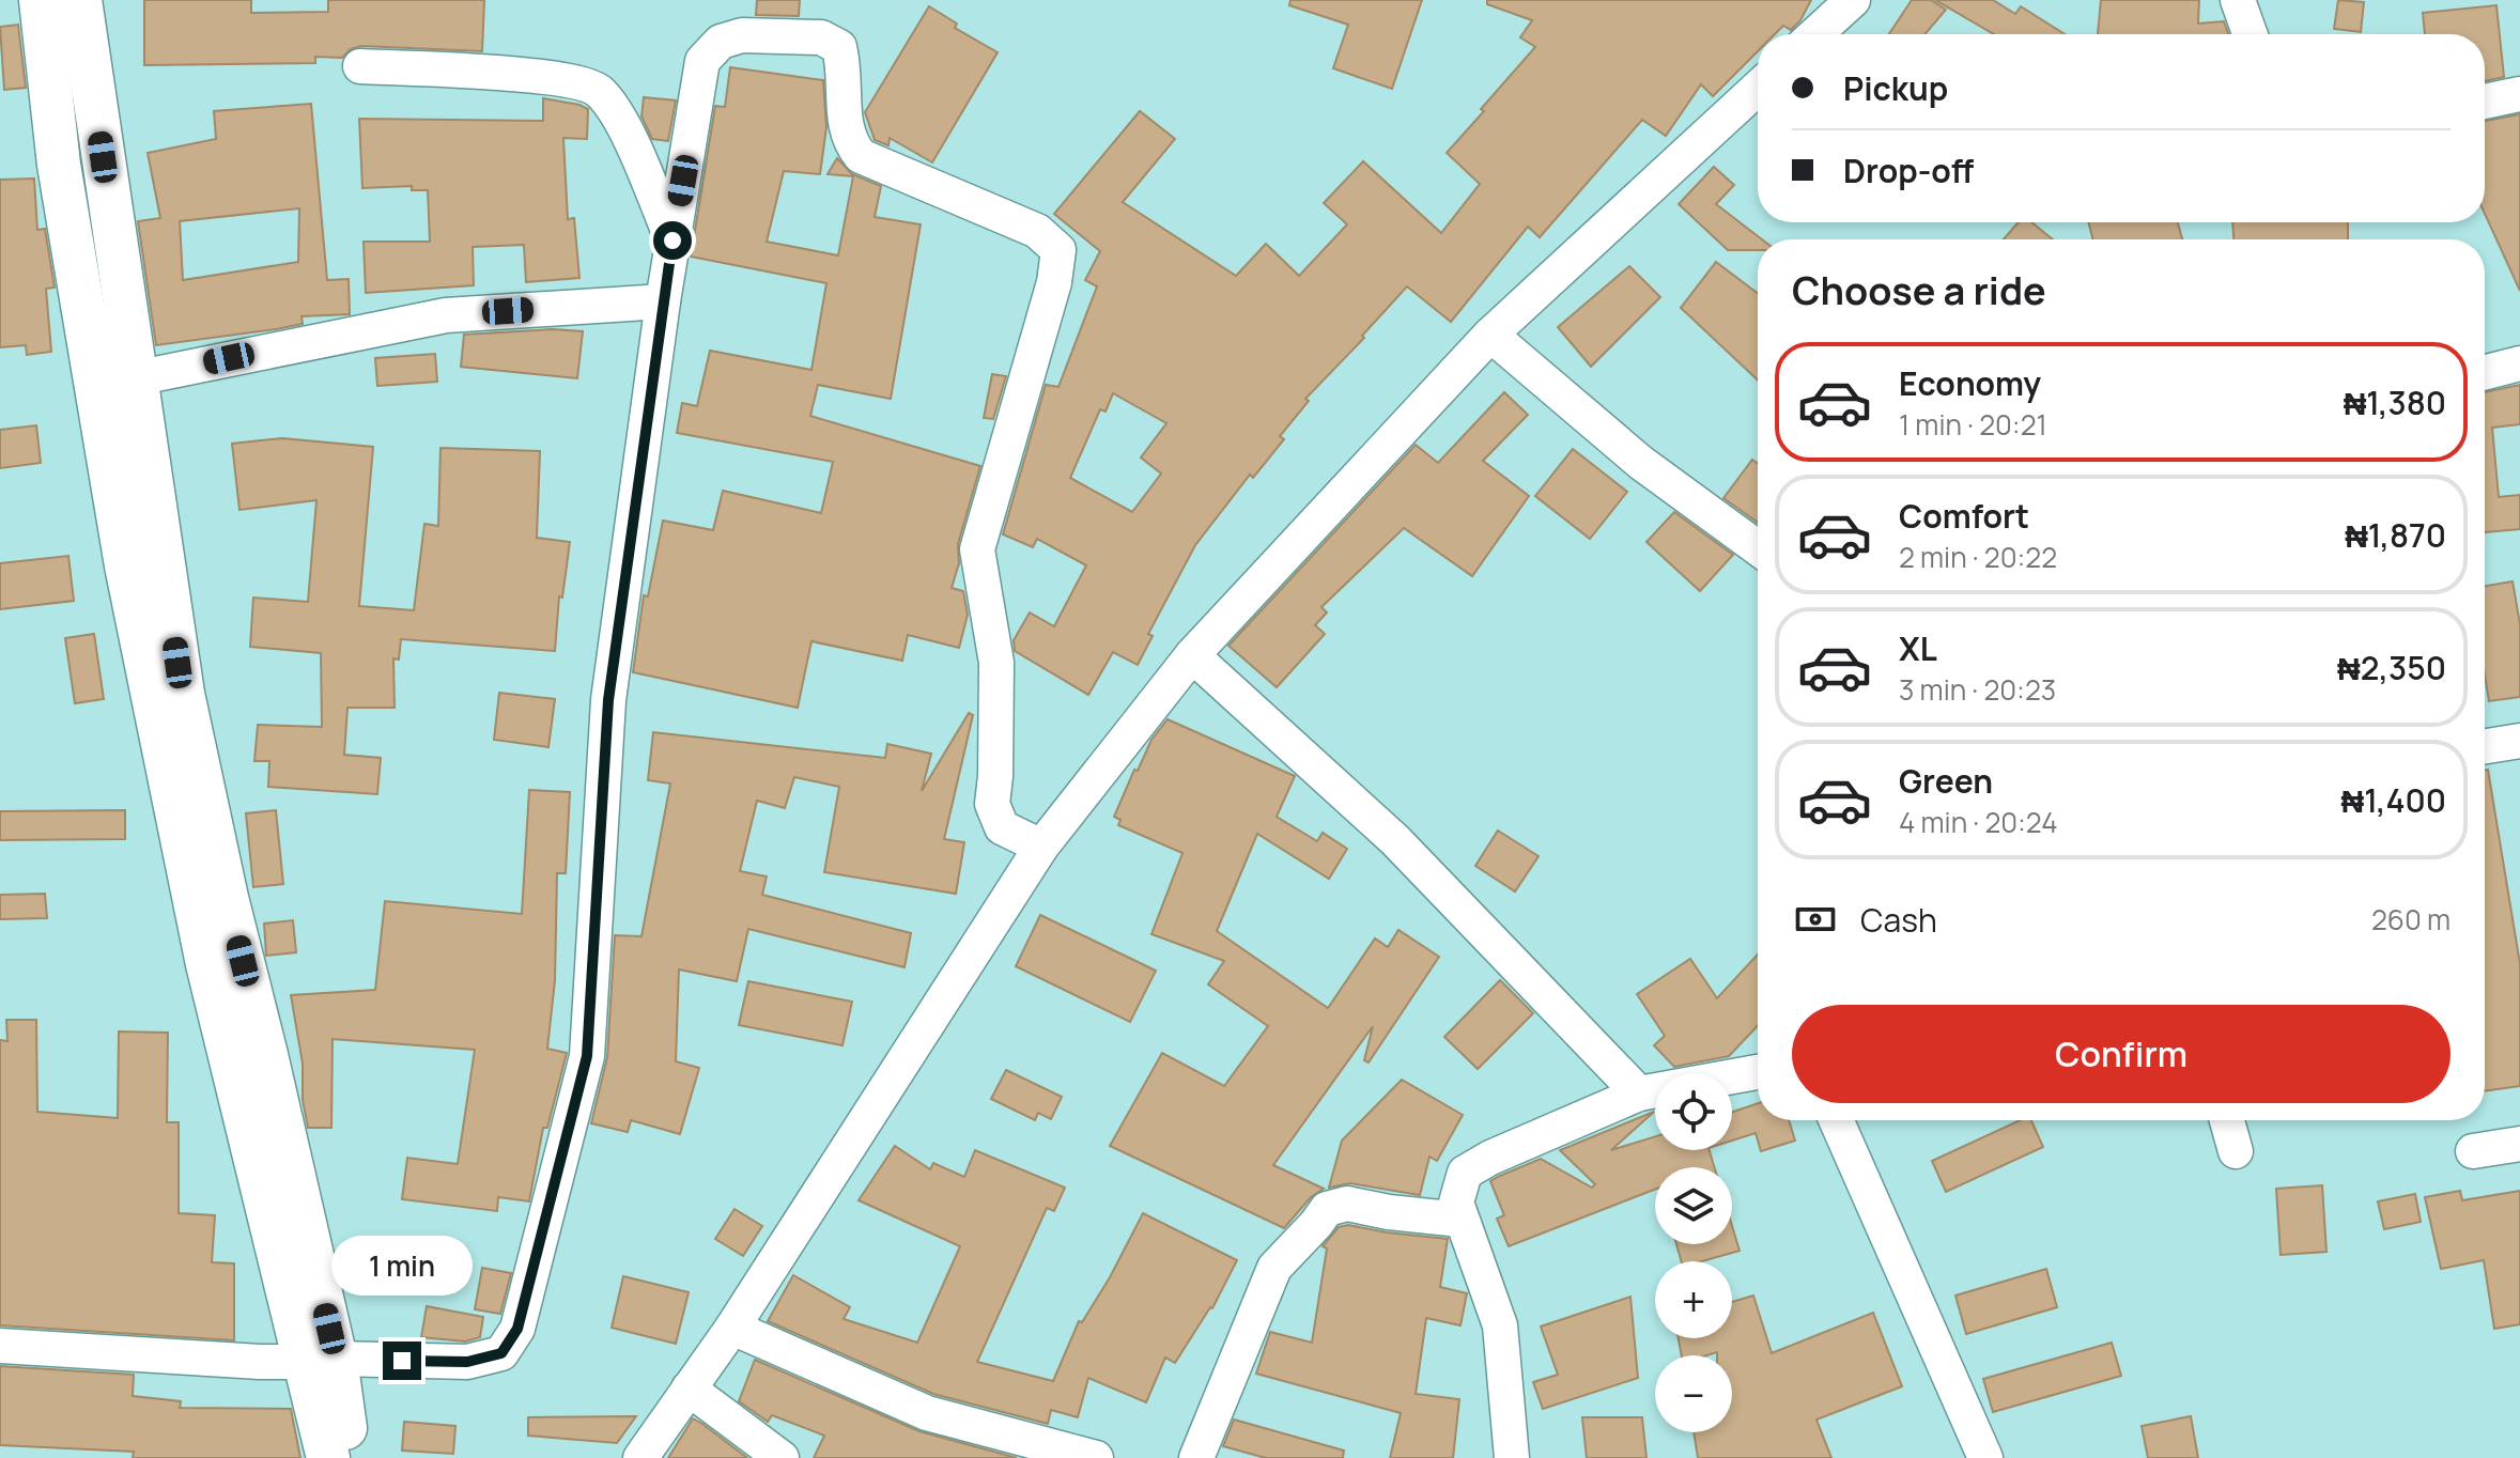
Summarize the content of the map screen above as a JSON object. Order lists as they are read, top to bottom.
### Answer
{
  "page": {
    "banner": ["Pickup", "Drop-off"],
    "heading": "Choose a ride",
    "list": [
      {
        "name": "Economy",
        "note": "1 min · 20:21",
        "value": "₦1,380"
      },
      {
        "name": "Comfort",
        "note": "2 min · 20:22",
        "value": "₦1,870"
      },
      {
        "name": "XL",
        "note": "3 min · 20:23",
        "value": "₦2,350"
      },
      {
        "name": "Green",
        "note": "4 min · 20:24",
        "value": "₦1,400"
      }
    ],
    "pay": ["Cash", "260 m"],
    "buttons": "Confirm",
    "map_buttons": ["+", "−"],
    "bubble": "1 min"
  }
}
